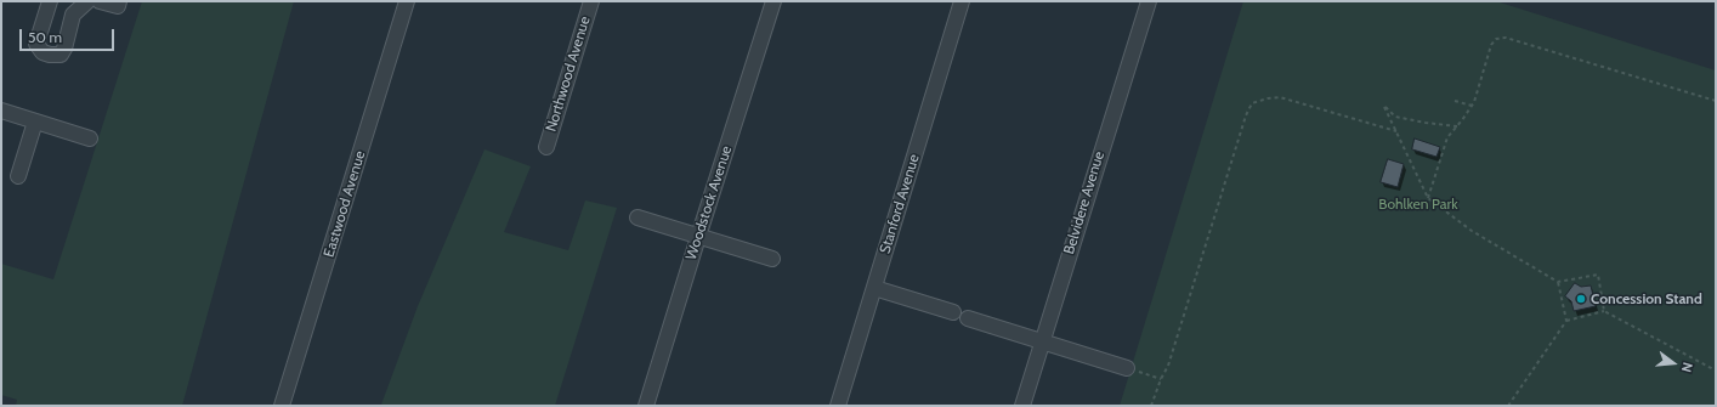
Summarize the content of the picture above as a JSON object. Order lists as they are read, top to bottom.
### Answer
{
  "streets": {
    "street": [
      "Northwood Avenue",
      "Woodstock Avenue",
      "Belvidere Avenue",
      "Eastwood Avenue",
      "Stanford Avenue"
    ]
  },
  "parks": ["Bohlken Park"],
  "places": ["Concession Stand"],
  "scale_bar": "50 m",
  "north": "right"
}
